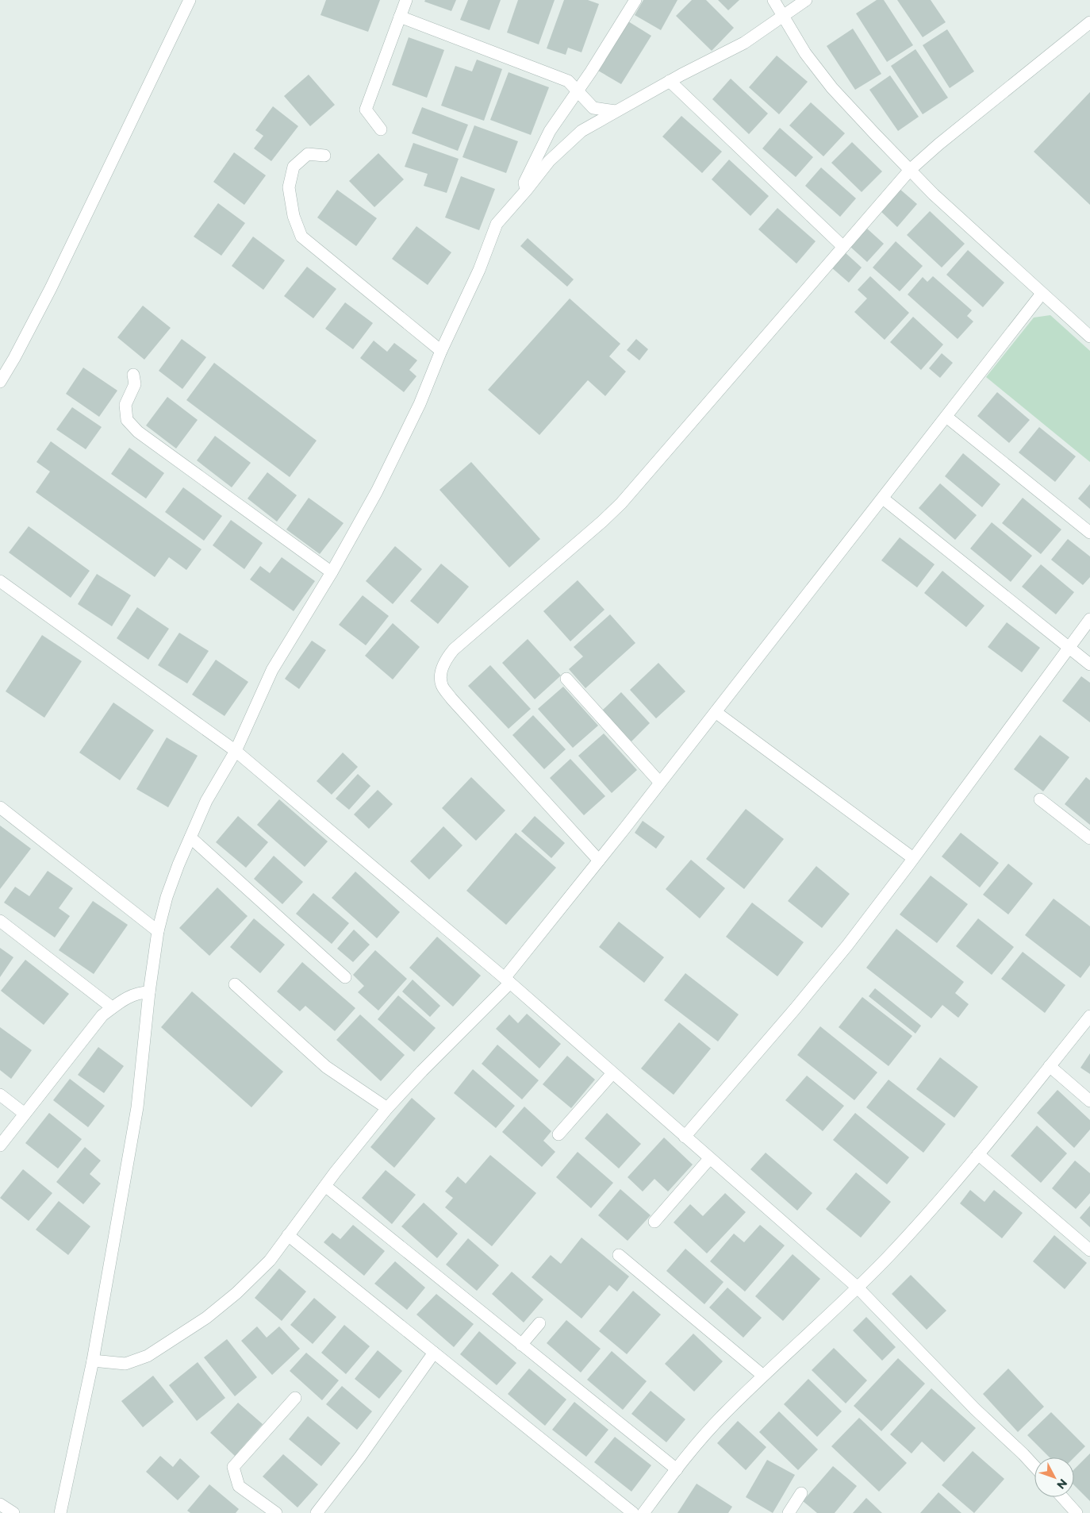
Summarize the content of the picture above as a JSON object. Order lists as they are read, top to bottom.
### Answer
{
  "north": "bottom right"
}
